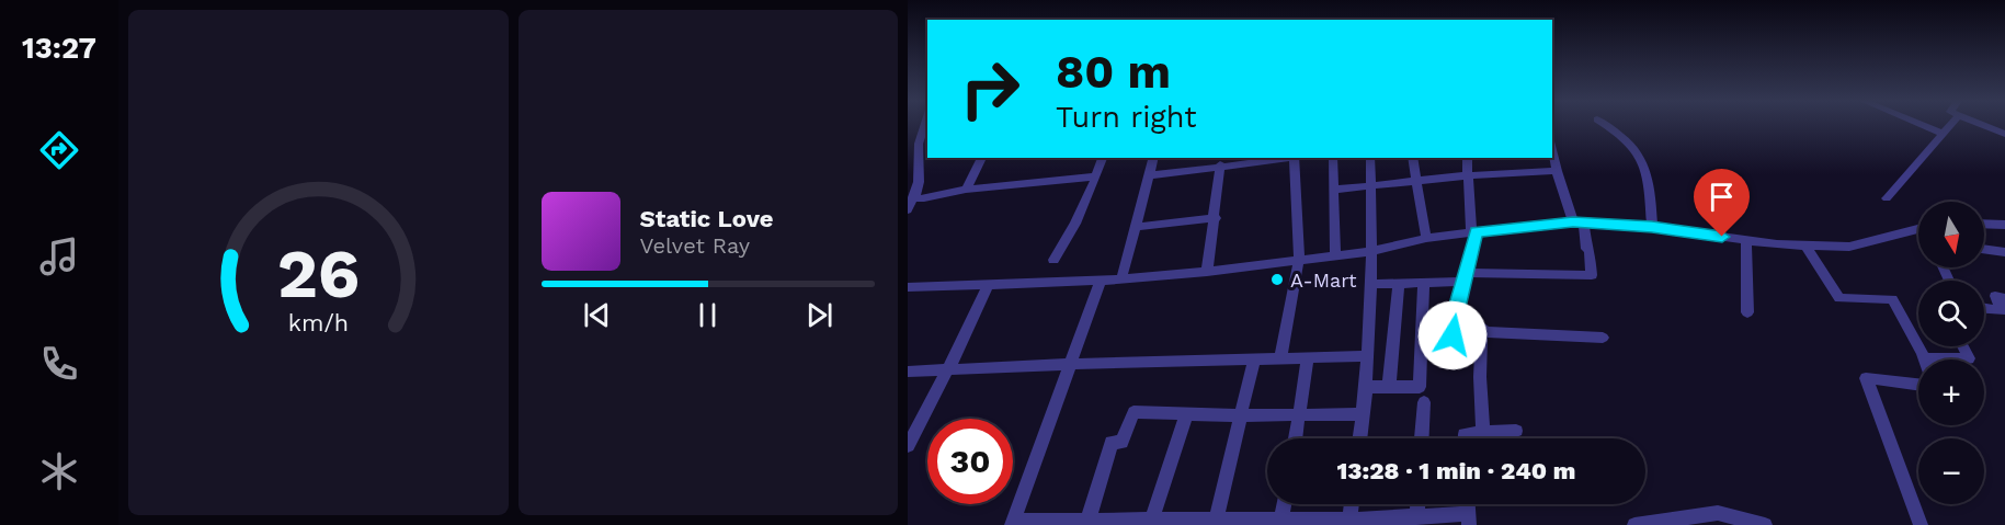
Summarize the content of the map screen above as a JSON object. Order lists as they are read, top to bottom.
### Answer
{
  "places": ["A-Mart"],
  "north": "bottom",
  "page": {
    "tabs": "13:27",
    "turn": ["80 m", "Turn right"],
    "song": ["Static Love", "Velvet Ray"],
    "map_buttons": ["+", "−"],
    "limit": "30",
    "trip": "13:28 · 1 min · 240 m",
    "gauge": ["26", "km/h"]
  }
}
